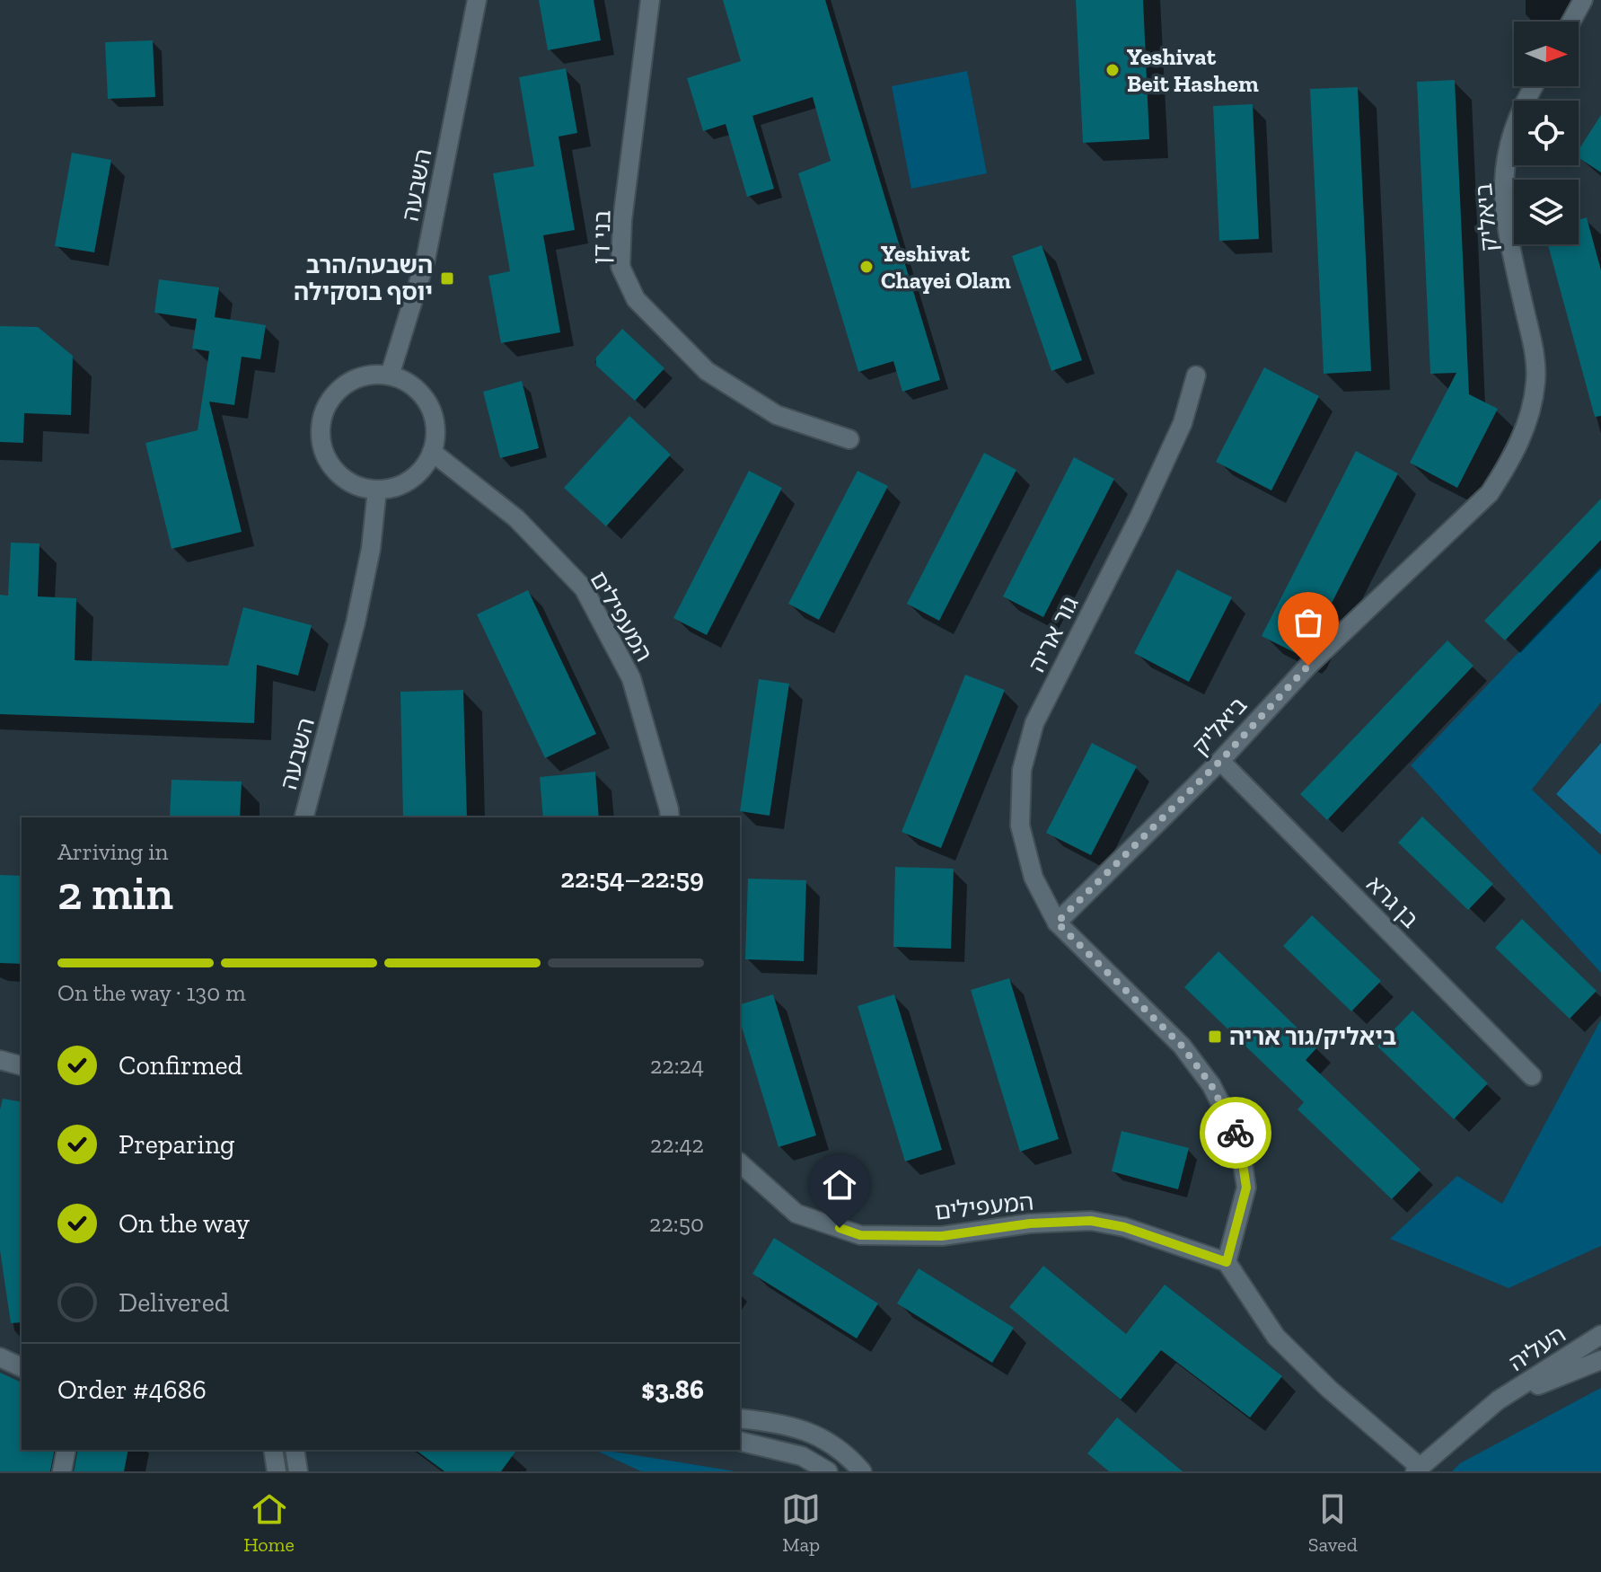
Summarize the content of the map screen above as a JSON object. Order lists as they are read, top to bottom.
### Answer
{
  "streets": {
    "street": [
      "השבעה",
      "ביאליק",
      "בני דן",
      "המעפילים",
      "גור אריה",
      "בן גרא",
      "העליה"
    ]
  },
  "crossings": [
    ["השבעה", "המעפילים"],
    ["ביאליק", "גור אריה"],
    ["ביאליק", "בן גרא"]
  ],
  "places": {
    "other": ["Yeshivat Beit Hashem", "Yeshivat Chayei Olam"],
    "transit": ["השבעה/הרב יוסף בוסקילה", "ביאליק/גור אריה"]
  },
  "north": "right",
  "page": {
    "heading": ["2 min", "Arriving in", "22:54–22:59"],
    "panel": ["Order #4686", "$3.86"],
    "bar": "On the way · 130 m",
    "list": [
      ["Confirmed", "22:24"],
      ["Preparing", "22:42"],
      ["On the way", "22:50"],
      "Delivered"
    ],
    "tabs": ["Home", "Map", "Saved"]
  }
}
